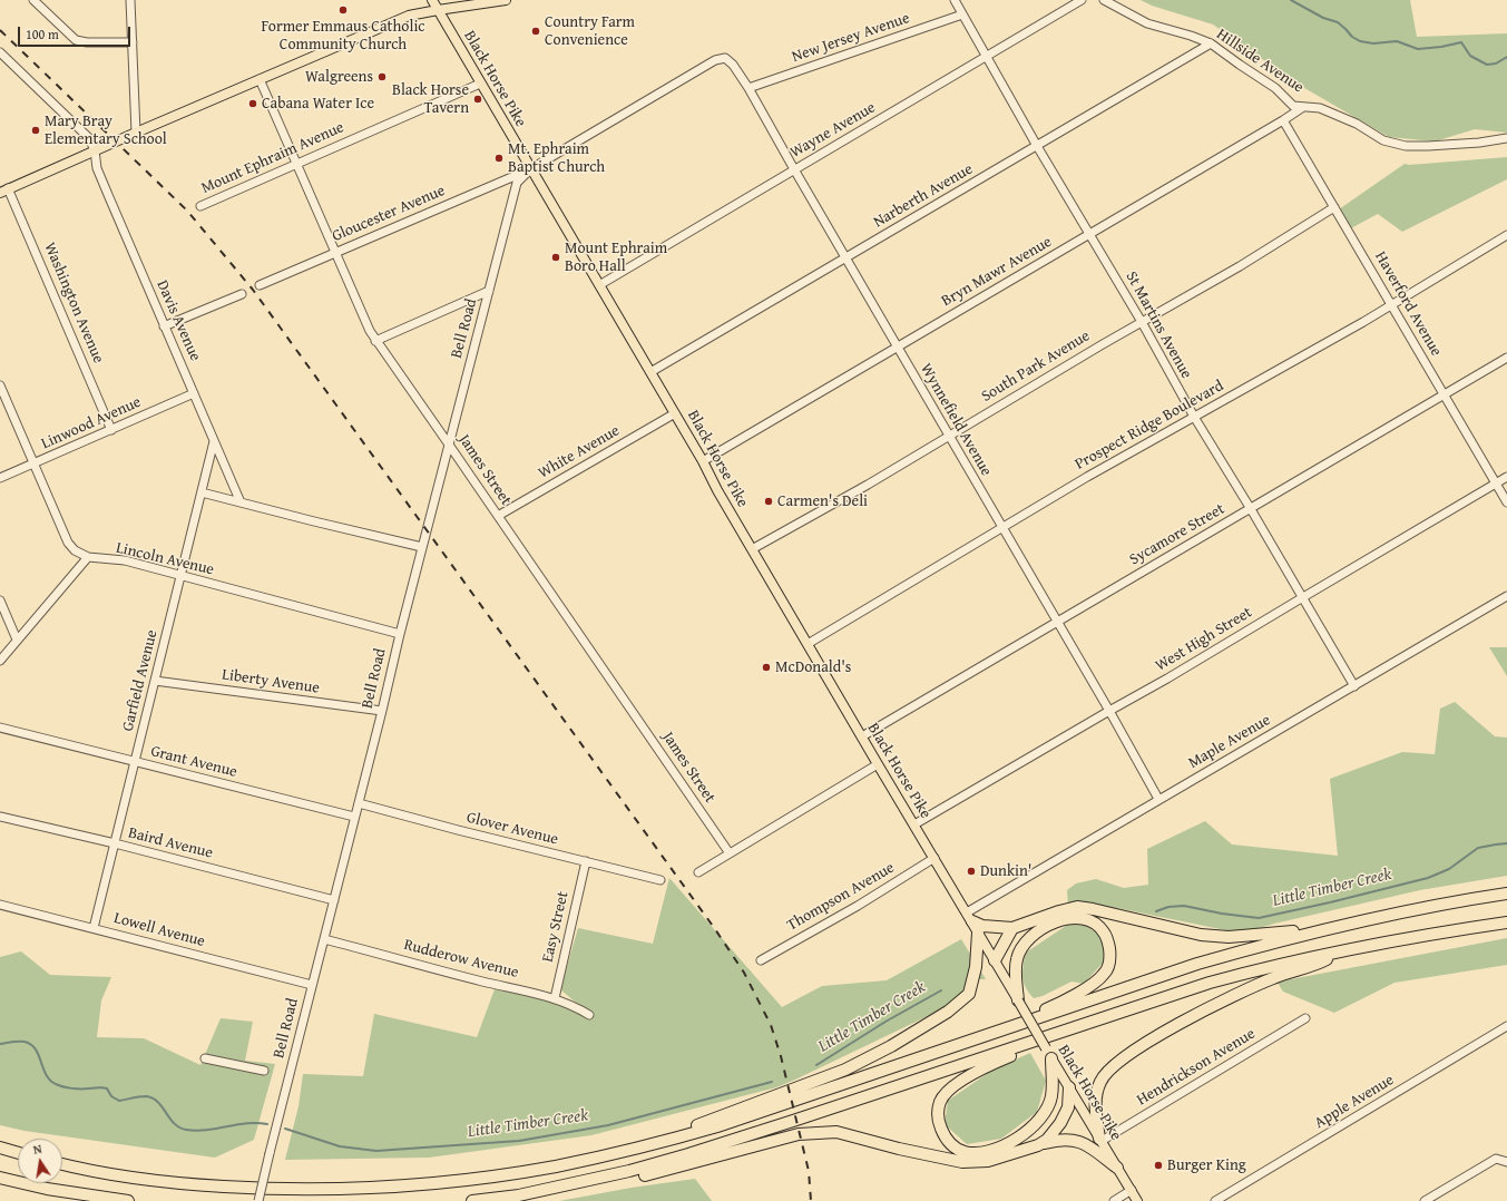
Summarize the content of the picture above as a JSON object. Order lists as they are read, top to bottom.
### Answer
{
  "streets": {
    "main road": ["Black Horse Pike"],
    "street": [
      "New Jersey Avenue",
      "Hillside Avenue",
      "Wayne Avenue",
      "Mount Ephraim Avenue",
      "Narberth Avenue",
      "Gloucester Avenue",
      "Bryn Mawr Avenue",
      "Washington Avenue",
      "Haverford Avenue",
      "Davis Avenue",
      "St Martins Avenue",
      "Bell Road",
      "South Park Avenue",
      "Wynnefield Avenue",
      "Linwood Avenue",
      "Prospect Ridge Boulevard",
      "White Avenue",
      "James Street",
      "Sycamore Street",
      "Lincoln Avenue",
      "West High Street",
      "Garfield Avenue",
      "Liberty Avenue",
      "Maple Avenue",
      "Grant Avenue",
      "Glover Avenue",
      "Baird Avenue",
      "Thompson Avenue",
      "Easy Street",
      "Lowell Avenue",
      "Rudderow Avenue",
      "Hendrickson Avenue",
      "Apple Avenue"
    ]
  },
  "crossings": [
    ["New Jersey Avenue", "St Martins Avenue"],
    ["New Jersey Avenue", "Wynnefield Avenue"],
    ["Hillside Avenue", "Narberth Avenue"],
    ["Hillside Avenue", "Bryn Mawr Avenue"],
    ["Black Horse Pike", "Wayne Avenue"],
    ["Black Horse Pike", "Mount Ephraim Avenue"],
    ["Black Horse Pike", "Narberth Avenue"],
    ["Black Horse Pike", "Gloucester Avenue"],
    ["Black Horse Pike", "Bryn Mawr Avenue"],
    ["Black Horse Pike", "Bell Road"],
    ["Black Horse Pike", "South Park Avenue"],
    ["Black Horse Pike", "Wynnefield Avenue"],
    ["Black Horse Pike", "Prospect Ridge Boulevard"],
    ["Black Horse Pike", "White Avenue"],
    ["Black Horse Pike", "Sycamore Street"],
    ["Black Horse Pike", "West High Street"],
    ["Black Horse Pike", "Maple Avenue"],
    ["Black Horse Pike", "Thompson Avenue"],
    ["Black Horse Pike", "Hendrickson Avenue"],
    ["Wayne Avenue", "St Martins Avenue"],
    ["Wayne Avenue", "Wynnefield Avenue"],
    ["Mount Ephraim Avenue", "James Street"],
    ["Narberth Avenue", "St Martins Avenue"],
    ["Narberth Avenue", "Wynnefield Avenue"],
    ["Gloucester Avenue", "Bell Road"],
    ["Gloucester Avenue", "Wynnefield Avenue"],
    ["Gloucester Avenue", "James Street"],
    ["Bryn Mawr Avenue", "Haverford Avenue"],
    ["Bryn Mawr Avenue", "St Martins Avenue"],
    ["Bryn Mawr Avenue", "Wynnefield Avenue"],
    ["Washington Avenue", "Linwood Avenue"],
    ["Haverford Avenue", "South Park Avenue"],
    ["Haverford Avenue", "Prospect Ridge Boulevard"],
    ["Haverford Avenue", "Sycamore Street"],
    ["Haverford Avenue", "West High Street"],
    ["Davis Avenue", "Linwood Avenue"],
    ["Davis Avenue", "Garfield Avenue"],
    ["St Martins Avenue", "South Park Avenue"],
    ["St Martins Avenue", "Prospect Ridge Boulevard"],
    ["St Martins Avenue", "Sycamore Street"],
    ["St Martins Avenue", "West High Street"],
    ["St Martins Avenue", "Maple Avenue"],
    ["Bell Road", "Wynnefield Avenue"],
    ["Bell Road", "James Street"],
    ["Bell Road", "Lincoln Avenue"],
    ["Bell Road", "Liberty Avenue"],
    ["Bell Road", "Grant Avenue"],
    ["Bell Road", "Glover Avenue"],
    ["Bell Road", "Baird Avenue"],
    ["Bell Road", "Lowell Avenue"],
    ["Bell Road", "Rudderow Avenue"],
    ["South Park Avenue", "Wynnefield Avenue"],
    ["Wynnefield Avenue", "Prospect Ridge Boulevard"],
    ["Wynnefield Avenue", "Sycamore Street"],
    ["Wynnefield Avenue", "West High Street"],
    ["Wynnefield Avenue", "Maple Avenue"],
    ["Linwood Avenue", "Lincoln Avenue"],
    ["White Avenue", "James Street"],
    ["Lincoln Avenue", "Garfield Avenue"],
    ["Garfield Avenue", "Liberty Avenue"],
    ["Garfield Avenue", "Grant Avenue"],
    ["Garfield Avenue", "Baird Avenue"],
    ["Garfield Avenue", "Lowell Avenue"],
    ["Glover Avenue", "Easy Street"],
    ["Easy Street", "Rudderow Avenue"]
  ],
  "water": ["Little Timber Creek"],
  "places": [
    "Former Emmaus Catholic Community Church",
    "Country Farm Convenience",
    "Walgreens",
    "Black Horse Tavern",
    "Cabana Water Ice",
    "Mary Bray Elementary School",
    "Mt. Ephraim Baptist Church",
    "Mount Ephraim Boro Hall",
    "Carmen's Deli",
    "McDonald's",
    "Dunkin'",
    "Burger King"
  ],
  "scale_bar": "100 m",
  "north": "top"
}
